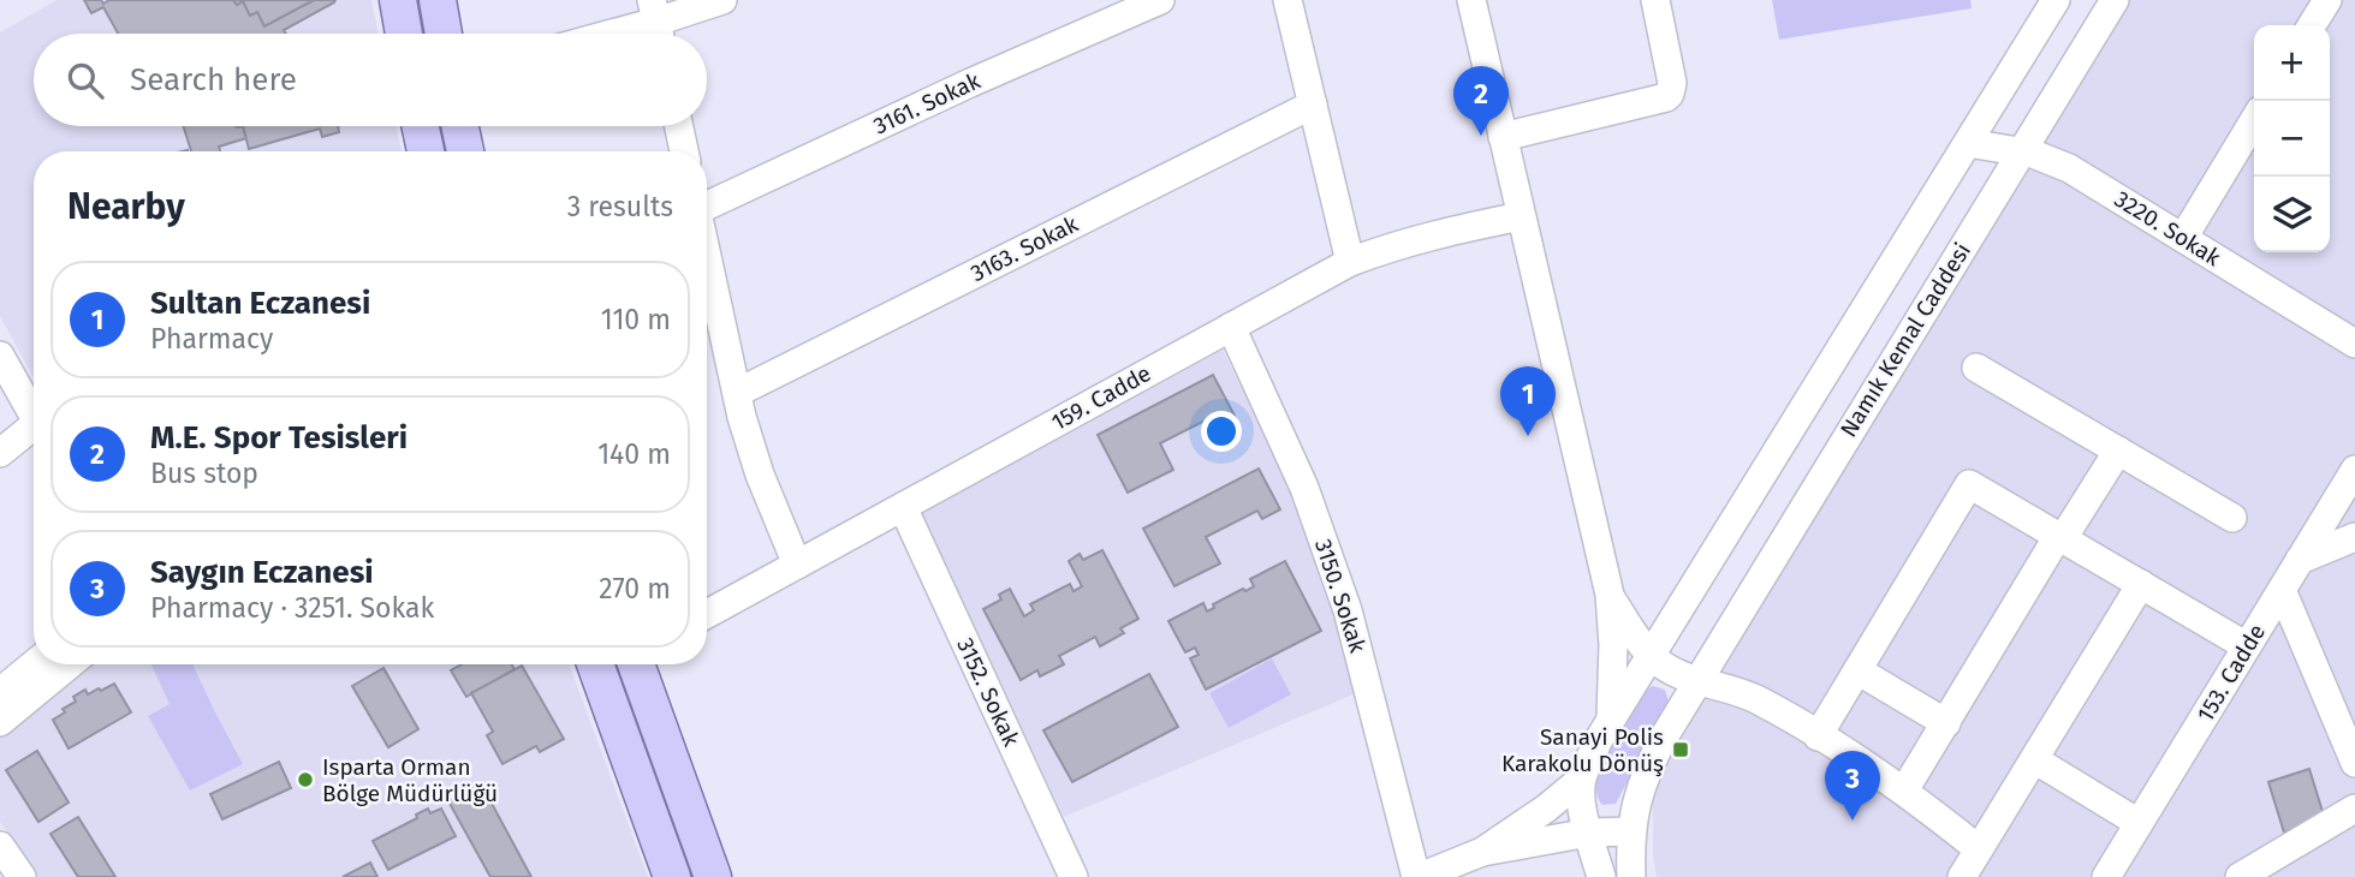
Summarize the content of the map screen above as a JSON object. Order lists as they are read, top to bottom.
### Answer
{
  "streets": {
    "street": [
      "3161. Sokak",
      "3220. Sokak",
      "3163. Sokak",
      "Namık Kemal Caddesi",
      "159. Cadde",
      "3150. Sokak",
      "153. Cadde",
      "3152. Sokak"
    ]
  },
  "crossings": [
    ["3220. Sokak", "Namık Kemal Caddesi"],
    ["159. Cadde", "3150. Sokak"],
    ["159. Cadde", "3152. Sokak"]
  ],
  "places": {
    "transit": ["Sanayi Polis Karakolu Dönüş"],
    "other": ["Isparta Orman Bölge Müdürlüğü"]
  },
  "page": {
    "map_buttons": ["+", "−"],
    "search": "Search here",
    "pins": ["2", "1", "3"],
    "heading": ["Nearby", "3 results"],
    "list": [
      {
        "mark": "1",
        "name": "Sultan Eczanesi",
        "note": "Pharmacy",
        "value": "110 m"
      },
      {
        "mark": "2",
        "name": "M.E. Spor Tesisleri",
        "note": "Bus stop",
        "value": "140 m"
      },
      {
        "mark": "3",
        "name": "Saygın Eczanesi",
        "note": "Pharmacy · 3251. Sokak",
        "value": "270 m"
      }
    ]
  }
}
